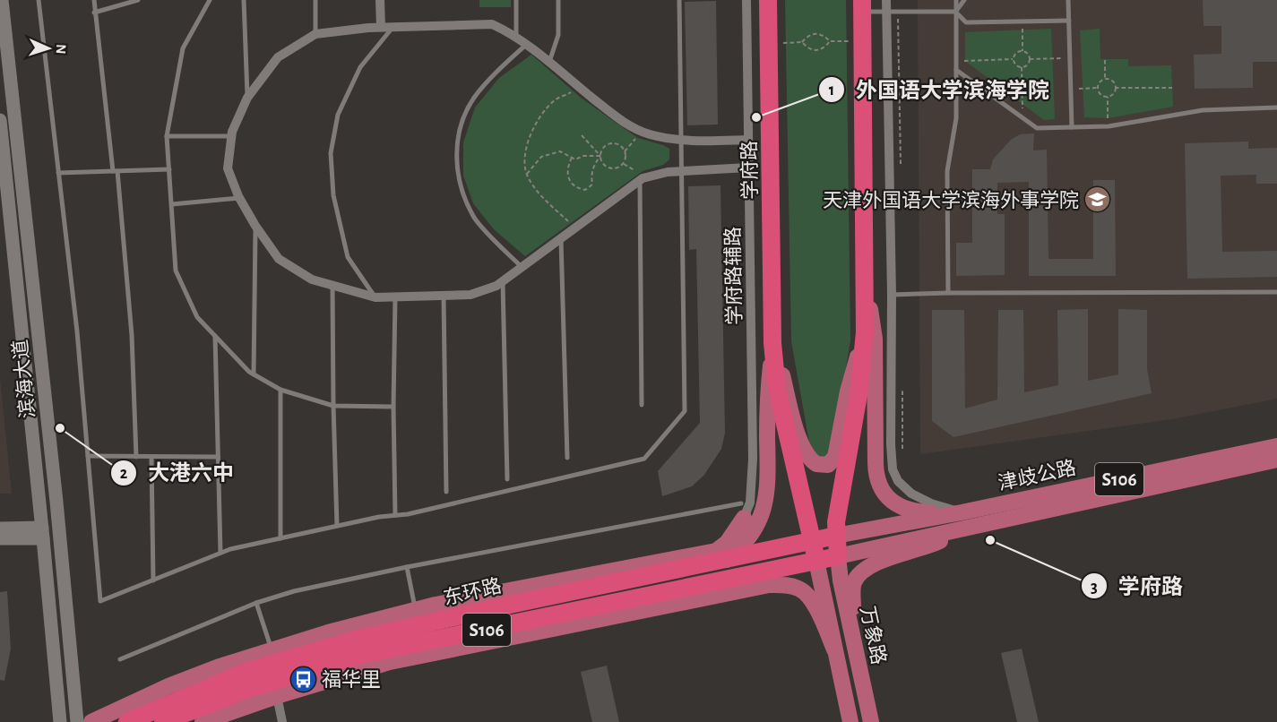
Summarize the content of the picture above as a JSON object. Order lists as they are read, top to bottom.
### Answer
{
  "streets": {
    "highway": ["学府路", "S106", "东环路"],
    "main road": ["滨海大道", "津歧公路", "万象路"],
    "street": ["学府路辅路"]
  },
  "crossings": [
    ["学府路", "东环路"],
    ["学府路", "万象路"],
    ["津歧公路", "东环路"],
    ["津歧公路", "万象路"],
    ["东环路", "万象路"]
  ],
  "places": {
    "other": ["外国语大学滨海学院", "大港六中", "学府路"],
    "school or university": ["天津外国语大学滨海外事学院"],
    "bus stop": ["福华里"]
  },
  "north": "right"
}
